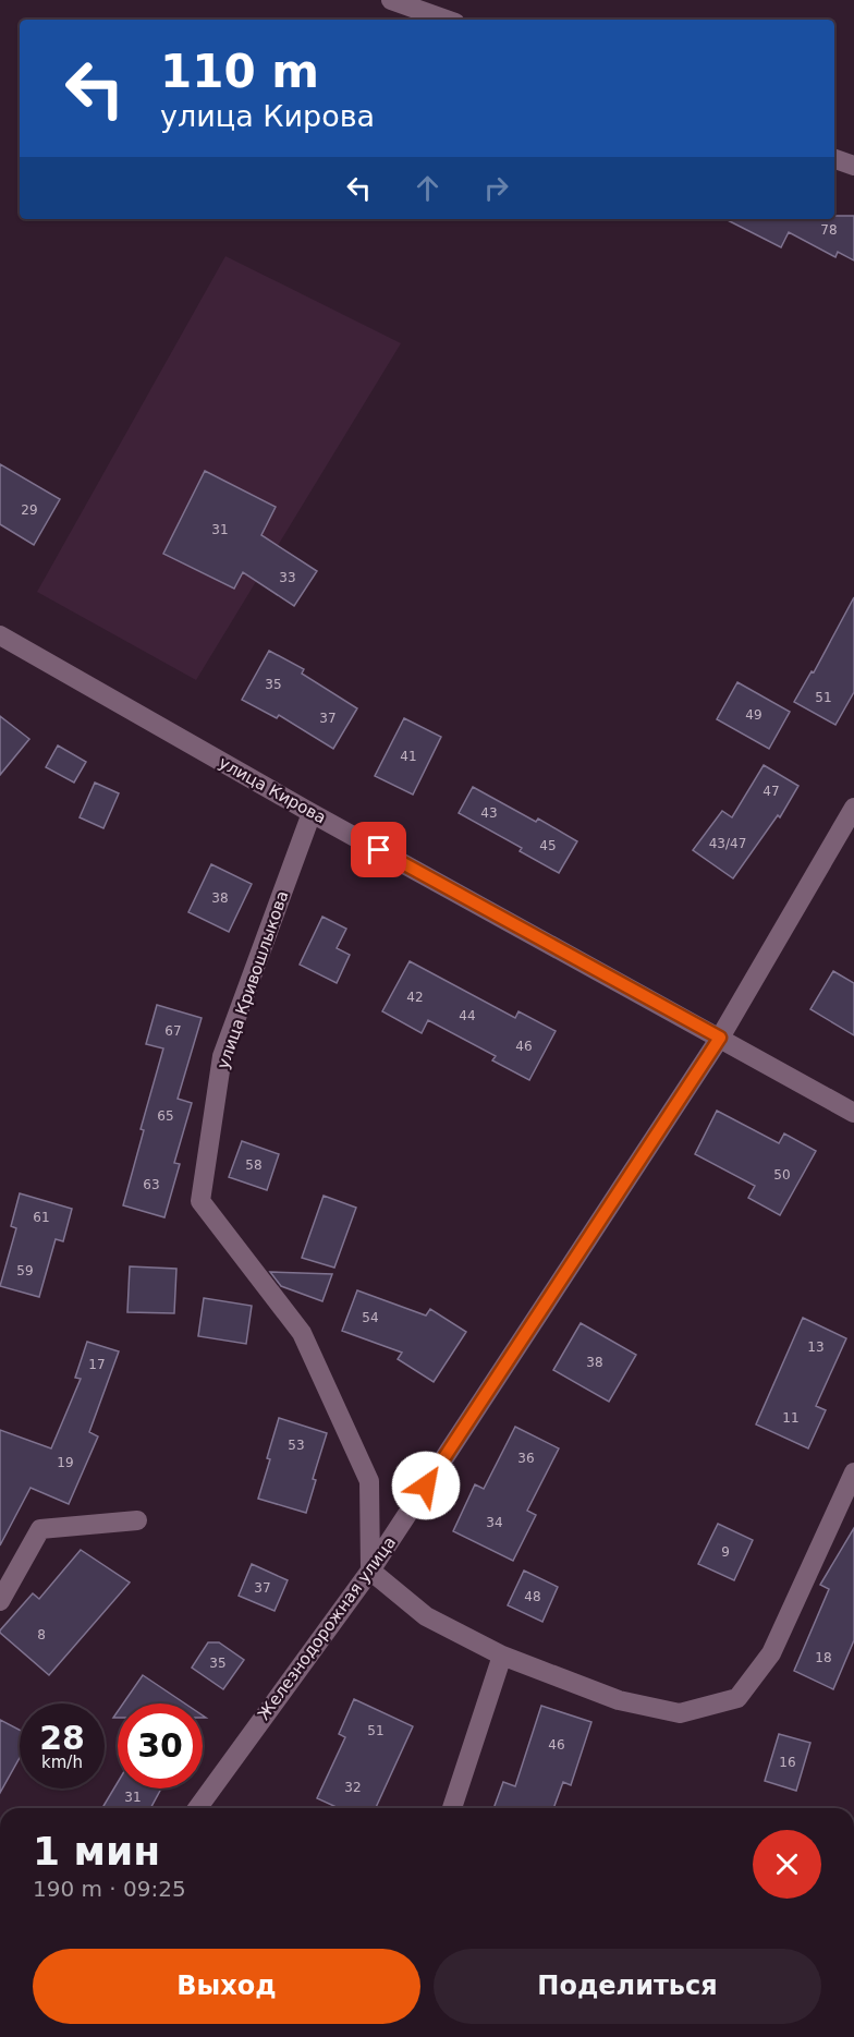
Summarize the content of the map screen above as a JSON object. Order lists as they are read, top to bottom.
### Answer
{
  "streets": {
    "street": ["улица Кирова", "улица Кривошлыкова", "Железнодорожная улица"]
  },
  "crossings": [
    ["улица Кирова", "улица Кривошлыкова"],
    ["улица Кирова", "Железнодорожная улица"],
    ["улица Кривошлыкова", "Железнодорожная улица"]
  ],
  "house_numbers": [
    "78",
    "29",
    "31",
    "33",
    "35",
    "51",
    "49",
    "37",
    "41",
    "47",
    "43",
    "43/47",
    "45",
    "38",
    "42",
    "44",
    "67",
    "46",
    "65",
    "58",
    "50",
    "63",
    "61",
    "59",
    "54",
    "13",
    "38",
    "17",
    "11",
    "53",
    "36",
    "19",
    "34",
    "9",
    "37",
    "48",
    "8",
    "18",
    "35",
    "51",
    "46",
    "16",
    "32",
    "31"
  ],
  "page": {
    "turn": ["110 m", "улица Кирова"],
    "speed": "28 km/h",
    "limit": "30",
    "heading": ["1 мин", "190 m · 09:25"],
    "buttons": ["Выход", "Поделиться"]
  }
}
